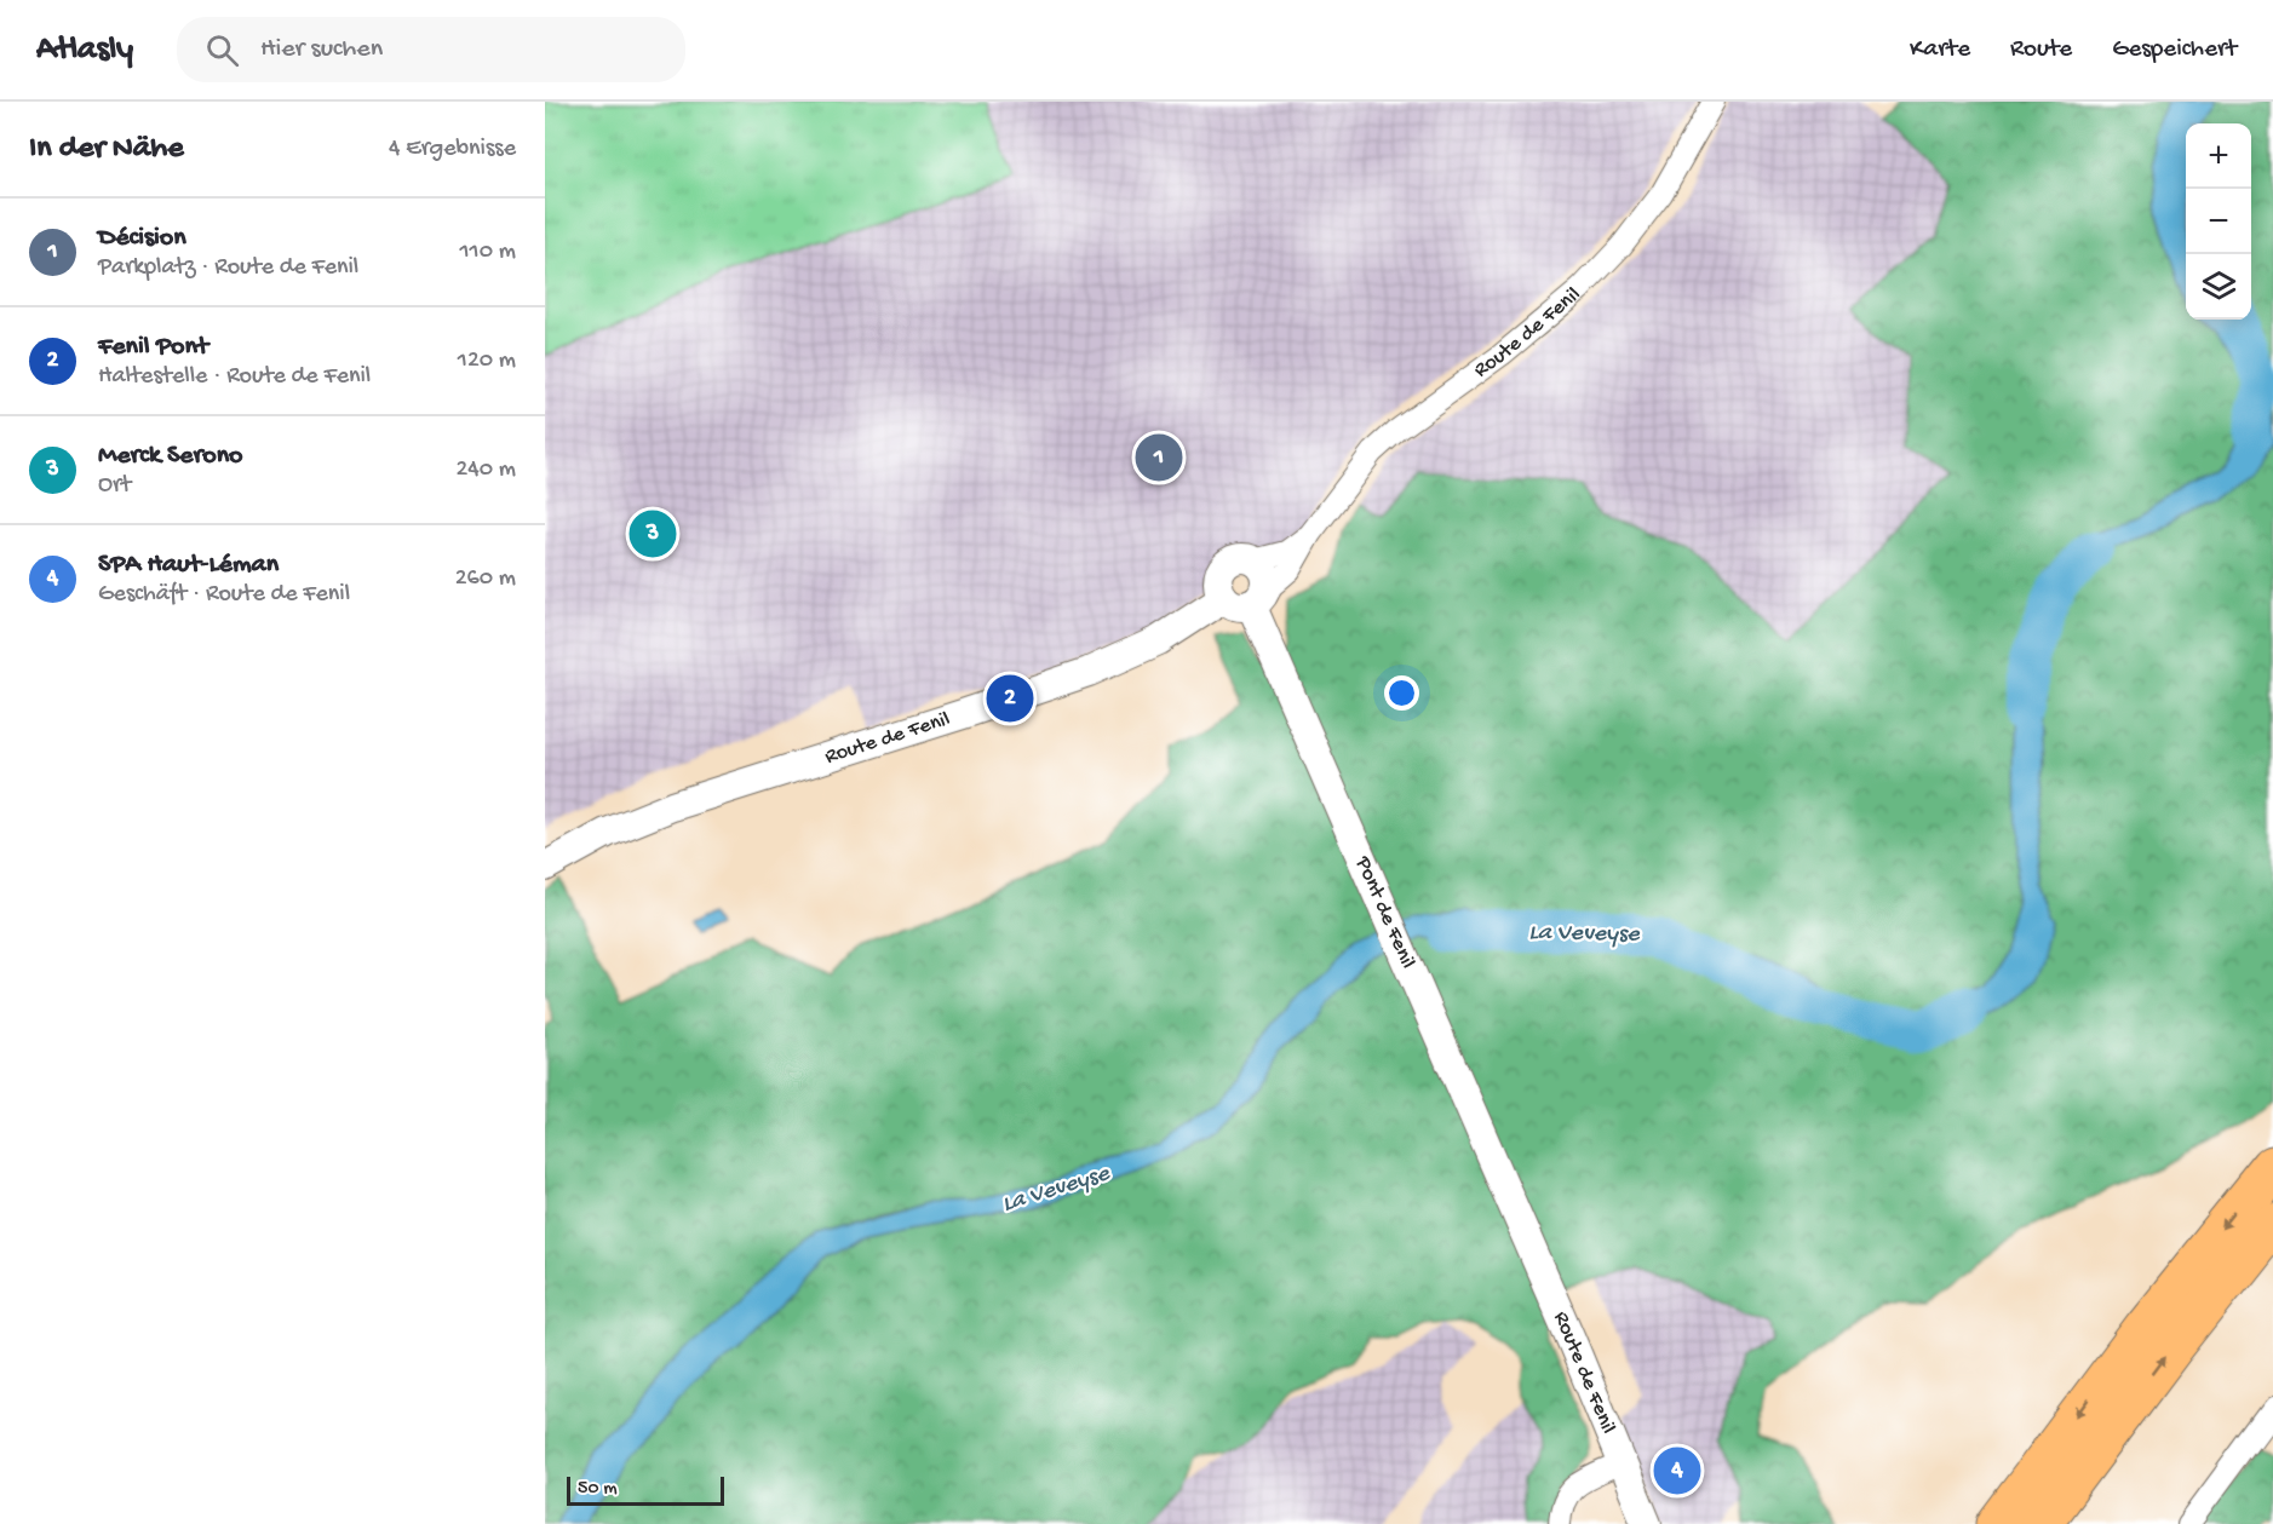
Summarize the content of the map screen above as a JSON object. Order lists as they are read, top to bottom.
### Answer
{
  "streets": {
    "street": ["Route de Fenil", "Pont de Fenil"]
  },
  "crossings": [
    ["Route de Fenil", "Pont de Fenil"]
  ],
  "water": ["La Veveyse"],
  "scale_bar": "50 m",
  "page": {
    "header": "Atlasly",
    "search": "Hier suchen",
    "nav": ["Karte", "Route", "Gespeichert"],
    "heading": ["In der Nähe", "4 Ergebnisse"],
    "map_buttons": ["+", "−"],
    "list": [
      {
        "mark": "1",
        "name": "Décision",
        "note": "Parkplatz · Route de Fenil",
        "value": "110 m"
      },
      {
        "mark": "2",
        "name": "Fenil Pont",
        "note": "Haltestelle · Route de Fenil",
        "value": "120 m"
      },
      {
        "mark": "3",
        "name": "Merck Serono",
        "note": "Ort",
        "value": "240 m"
      },
      {
        "mark": "4",
        "name": "SPA Haut-Léman",
        "note": "Geschäft · Route de Fenil",
        "value": "260 m"
      }
    ],
    "pins": [
      "1",
      "3",
      "2",
      "4"
    ],
    "scale": "50 m"
  }
}
